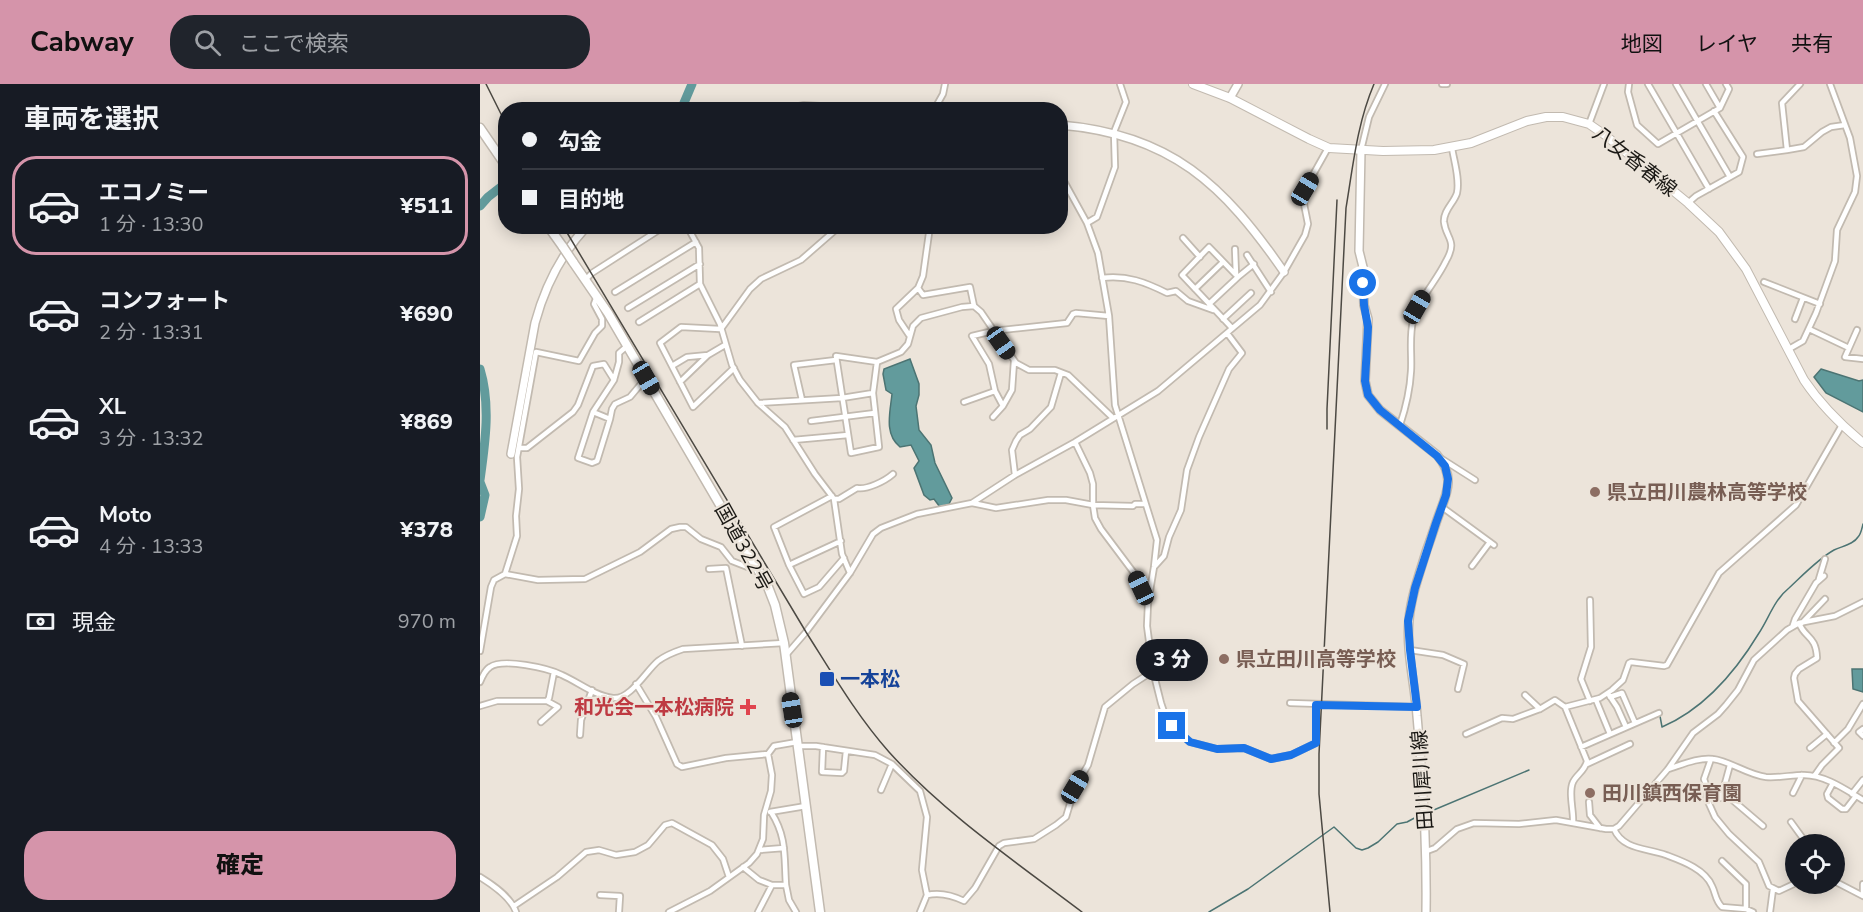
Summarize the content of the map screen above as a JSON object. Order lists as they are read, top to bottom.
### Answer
{
  "streets": {
    "highway": ["国道322号"],
    "main road": ["八女香春線", "田川犀川線"]
  },
  "crossings": [
    ["八女香春線", "田川犀川線"]
  ],
  "places": {
    "other": ["県立田川農林高等学校", "県立田川高等学校", "田川鎮西保育園"],
    "transit": ["一本松"],
    "health": ["和光会一本松病院"]
  },
  "page": {
    "header": "Cabway",
    "search": "ここで検索",
    "nav": ["地図", "レイヤ", "共有"],
    "heading": "車両を選択",
    "banner": ["勾金", "目的地"],
    "list": [
      {
        "name": "エコノミー",
        "note": "1 分 · 13:30",
        "value": "¥511"
      },
      {
        "name": "コンフォート",
        "note": "2 分 · 13:31",
        "value": "¥690"
      },
      {
        "name": "XL",
        "note": "3 分 · 13:32",
        "value": "¥869"
      },
      {
        "name": "Moto",
        "note": "4 分 · 13:33",
        "value": "¥378"
      }
    ],
    "pay": ["現金", "970 m"],
    "bubble": "3 分",
    "buttons": "確定"
  }
}
